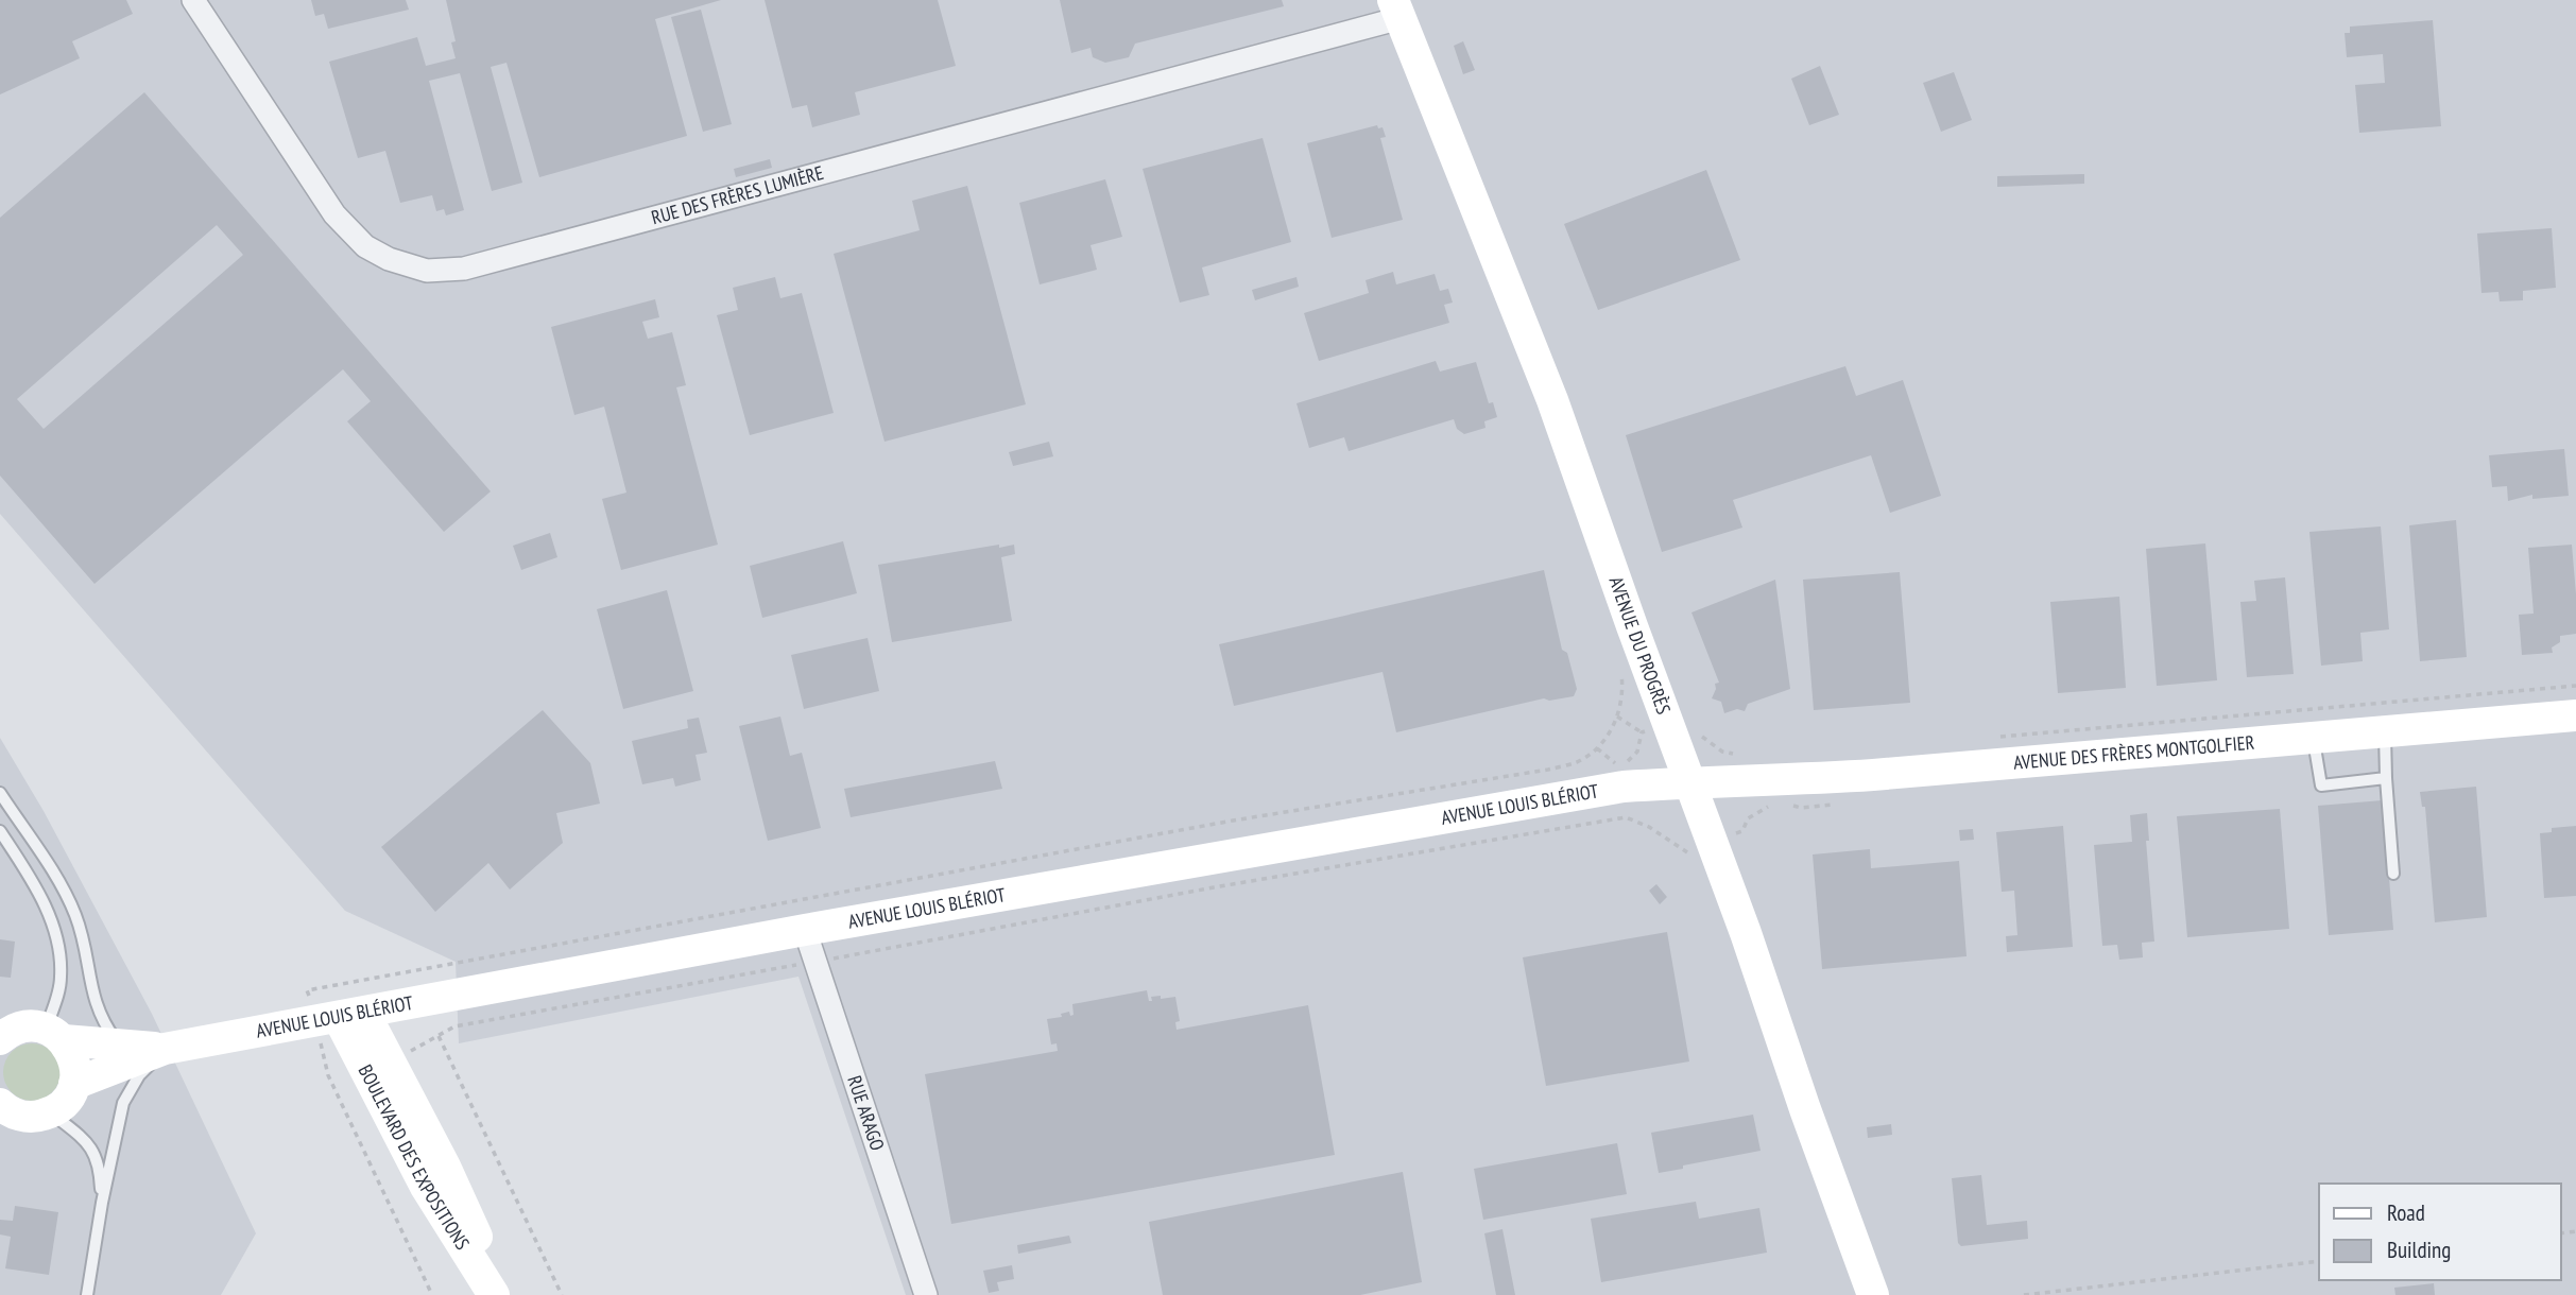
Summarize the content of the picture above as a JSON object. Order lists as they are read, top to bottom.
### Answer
{
  "streets": {
    "street": [
      "RUE DES FRÈRES LUMIÈRE",
      "AVENUE DU PROGRÈS",
      "AVENUE DES FRÈRES MONTGOLFIER",
      "AVENUE LOUIS BLÉRIOT",
      "RUE ARAGO",
      "BOULEVARD DES EXPOSITIONS"
    ]
  },
  "crossings": [
    ["RUE DES FRÈRES LUMIÈRE", "AVENUE DU PROGRÈS"],
    ["AVENUE DU PROGRÈS", "AVENUE DES FRÈRES MONTGOLFIER"],
    ["AVENUE DU PROGRÈS", "AVENUE LOUIS BLÉRIOT"],
    ["AVENUE DES FRÈRES MONTGOLFIER", "AVENUE LOUIS BLÉRIOT"],
    ["AVENUE LOUIS BLÉRIOT", "RUE ARAGO"],
    ["AVENUE LOUIS BLÉRIOT", "BOULEVARD DES EXPOSITIONS"]
  ],
  "legend": ["Road", "Building"]
}
